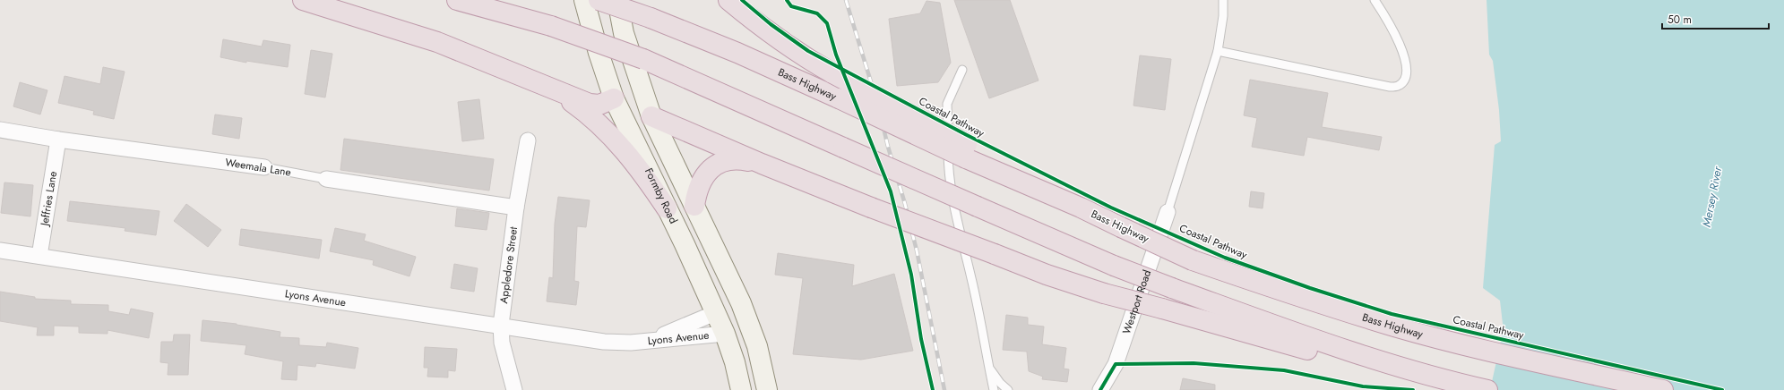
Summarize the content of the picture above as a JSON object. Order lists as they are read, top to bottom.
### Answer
{
  "streets": {
    "highway": ["Bass Highway"],
    "main road": ["Formby Road"],
    "street": [
      "Weemala Lane",
      "Jeffries Lane",
      "Appledore Street",
      "Lyons Avenue",
      "Westport Road"
    ],
    "cycle path": ["Coastal Pathway"]
  },
  "crossings": [
    ["Weemala Lane", "Jeffries Lane"],
    ["Weemala Lane", "Appledore Street"],
    ["Formby Road", "Lyons Avenue"],
    ["Jeffries Lane", "Lyons Avenue"],
    ["Appledore Street", "Lyons Avenue"]
  ],
  "water": ["Mersey River"],
  "scale_bar": "50 m"
}
